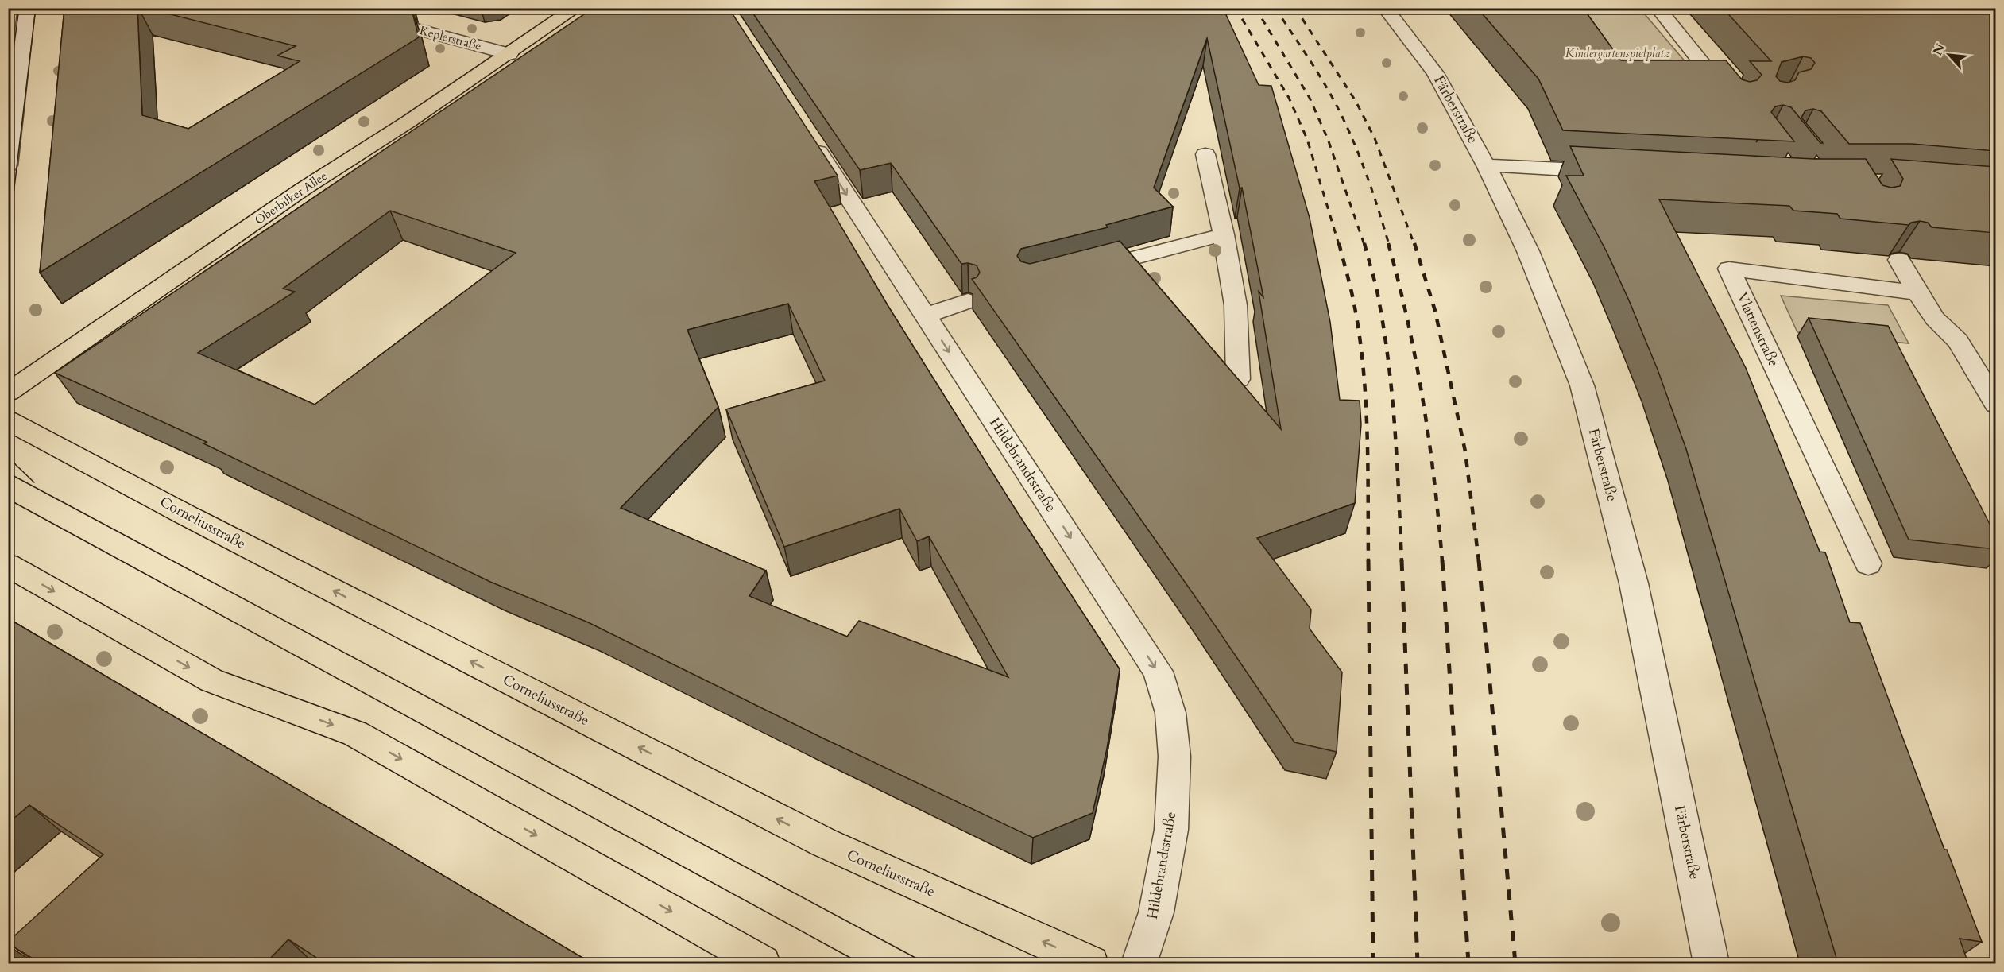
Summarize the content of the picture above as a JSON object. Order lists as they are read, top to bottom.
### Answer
{
  "streets": {
    "main road": ["Oberbilker Allee", "Corneliusstraße"],
    "street": [
      "Keplerstraße",
      "Färberstraße",
      "Vlattenstraße",
      "Hildebrandtstraße"
    ]
  },
  "crossings": [
    ["Keplerstraße", "Oberbilker Allee"]
  ],
  "one_way": ["Hildebrandtstraße"],
  "parks": ["Kindergartenspielplatz"],
  "north": "top left"
}
